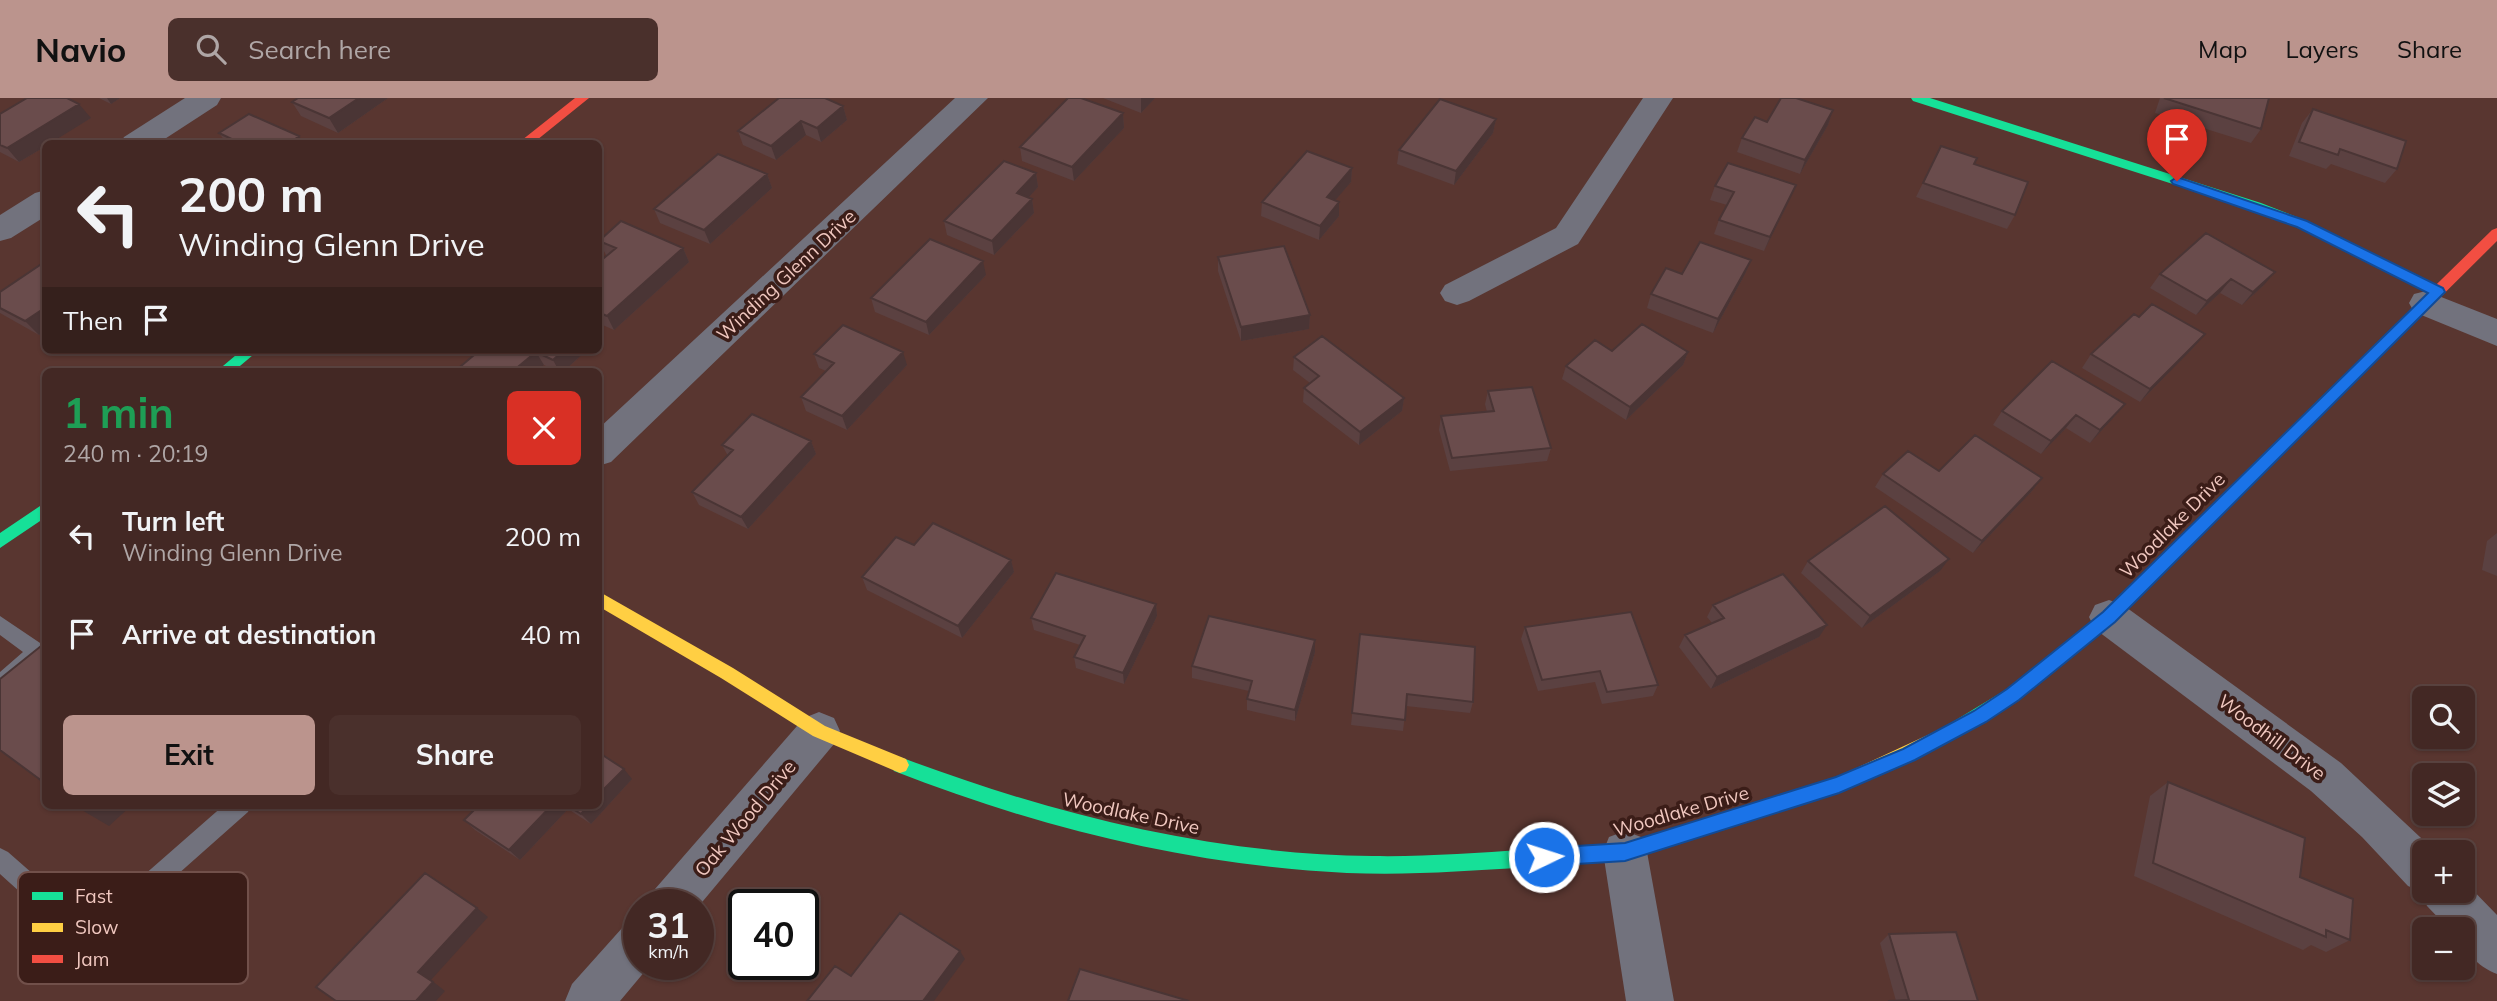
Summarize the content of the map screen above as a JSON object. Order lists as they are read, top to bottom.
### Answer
{
  "streets": {
    "street": [
      "Winding Glenn Drive",
      "Woodlake Drive",
      "Woodhill Drive",
      "Oak Wood Drive"
    ]
  },
  "crossings": [
    ["Woodlake Drive", "Woodhill Drive"],
    ["Woodlake Drive", "Oak Wood Drive"]
  ],
  "legend": ["Fast", "Slow", "Jam"],
  "page": {
    "header": "Navio",
    "search": "Search here",
    "nav": ["Map", "Layers", "Share"],
    "turn": ["200 m", "Winding Glenn Drive"],
    "then": "Then",
    "heading": ["1 min", "240 m · 20:19"],
    "list": [
      {
        "name": "Turn left",
        "note": "Winding Glenn Drive",
        "value": "200 m"
      },
      {
        "name": "Arrive at destination",
        "value": "40 m"
      }
    ],
    "map_buttons": ["+", "−"],
    "buttons": ["Exit", "Share"],
    "speed": "31 km/h",
    "limit": "40"
  }
}
